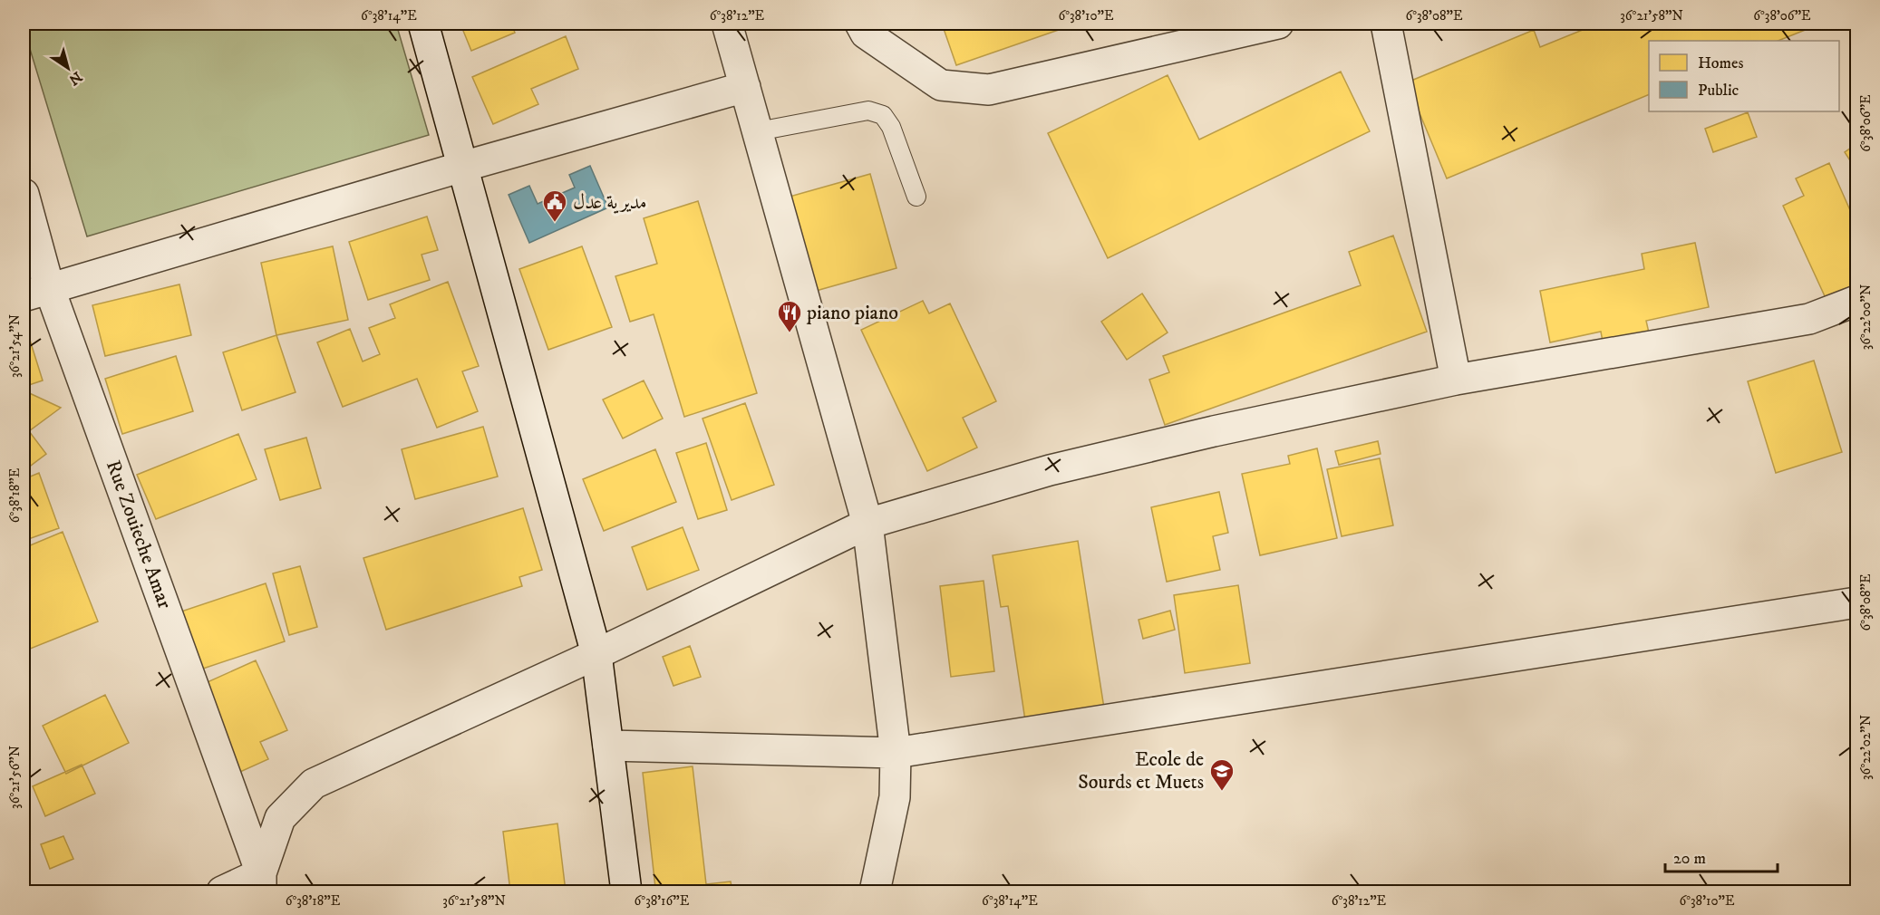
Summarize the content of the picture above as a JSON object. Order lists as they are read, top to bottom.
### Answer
{
  "streets": {
    "street": ["Rue Zouieche Amar"]
  },
  "places": {
    "public building": ["مديرية عدل"],
    "restaurant": ["piano piano"],
    "school or university": ["Ecole de Sourds et Muets"]
  },
  "legend": ["Homes", "Public"],
  "scale_bar": "20 m",
  "north": "bottom right",
  "coordinates": [
    "6°38'14\"E",
    "6°38'12\"E",
    "6°38'10\"E",
    "6°38'08\"E",
    "36°21'58\"N",
    "6°38'06\"E",
    "36°22'00\"N",
    "36°21'54\"N",
    "6°38'18\"E",
    "36°22'02\"N",
    "36°21'56\"N",
    "6°38'16\"E"
  ]
}
